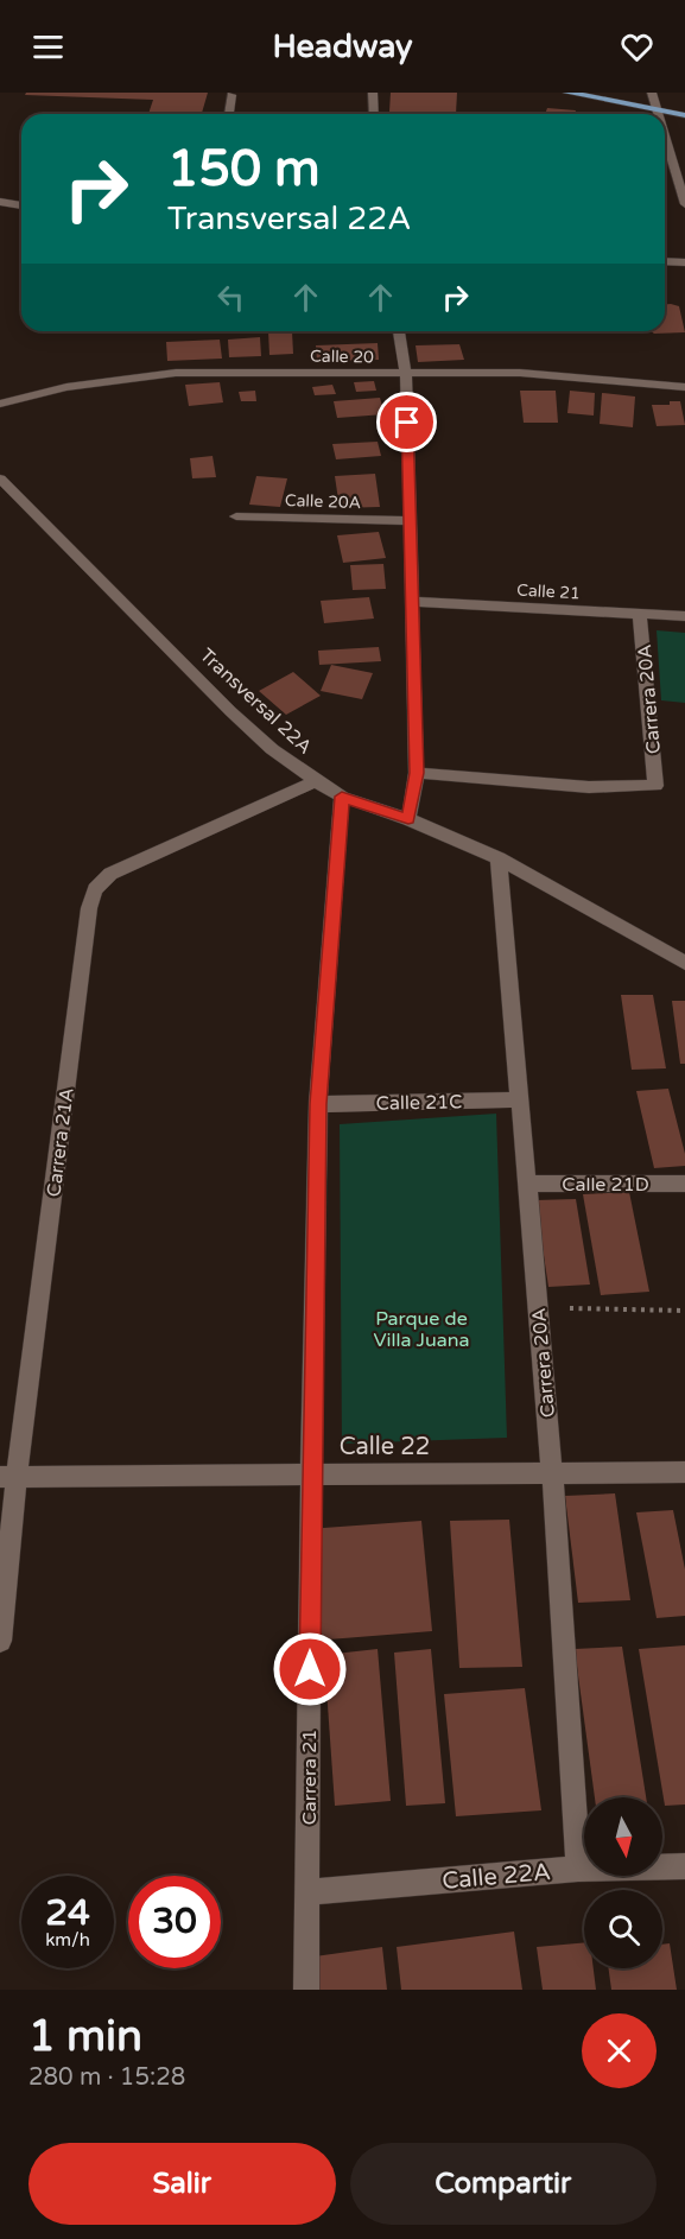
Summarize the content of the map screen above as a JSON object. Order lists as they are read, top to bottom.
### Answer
{
  "streets": {
    "street": [
      "Calle 20",
      "Calle 20A",
      "Calle 21",
      "Carrera 20A",
      "Transversal 22A",
      "Calle 21C",
      "Carrera 21A",
      "Calle 21D",
      "Calle 22",
      "Carrera 21",
      "Calle 22A"
    ]
  },
  "crossings": [
    ["Calle 21", "Carrera 20A"],
    ["Carrera 20A", "Transversal 22A"],
    ["Carrera 20A", "Calle 21C"],
    ["Carrera 20A", "Calle 21D"],
    ["Carrera 20A", "Calle 22"],
    ["Carrera 20A", "Calle 22A"],
    ["Transversal 22A", "Carrera 21A"],
    ["Transversal 22A", "Carrera 21"],
    ["Calle 21C", "Carrera 21"],
    ["Carrera 21A", "Calle 22"],
    ["Calle 22", "Carrera 21"],
    ["Carrera 21", "Calle 22A"]
  ],
  "parks": ["Parque de Villa Juana"],
  "north": "bottom",
  "page": {
    "header": "Headway",
    "turn": ["150 m", "Transversal 22A"],
    "speed": "24 km/h",
    "limit": "30",
    "heading": ["1 min", "280 m · 15:28"],
    "buttons": ["Salir", "Compartir"]
  }
}
